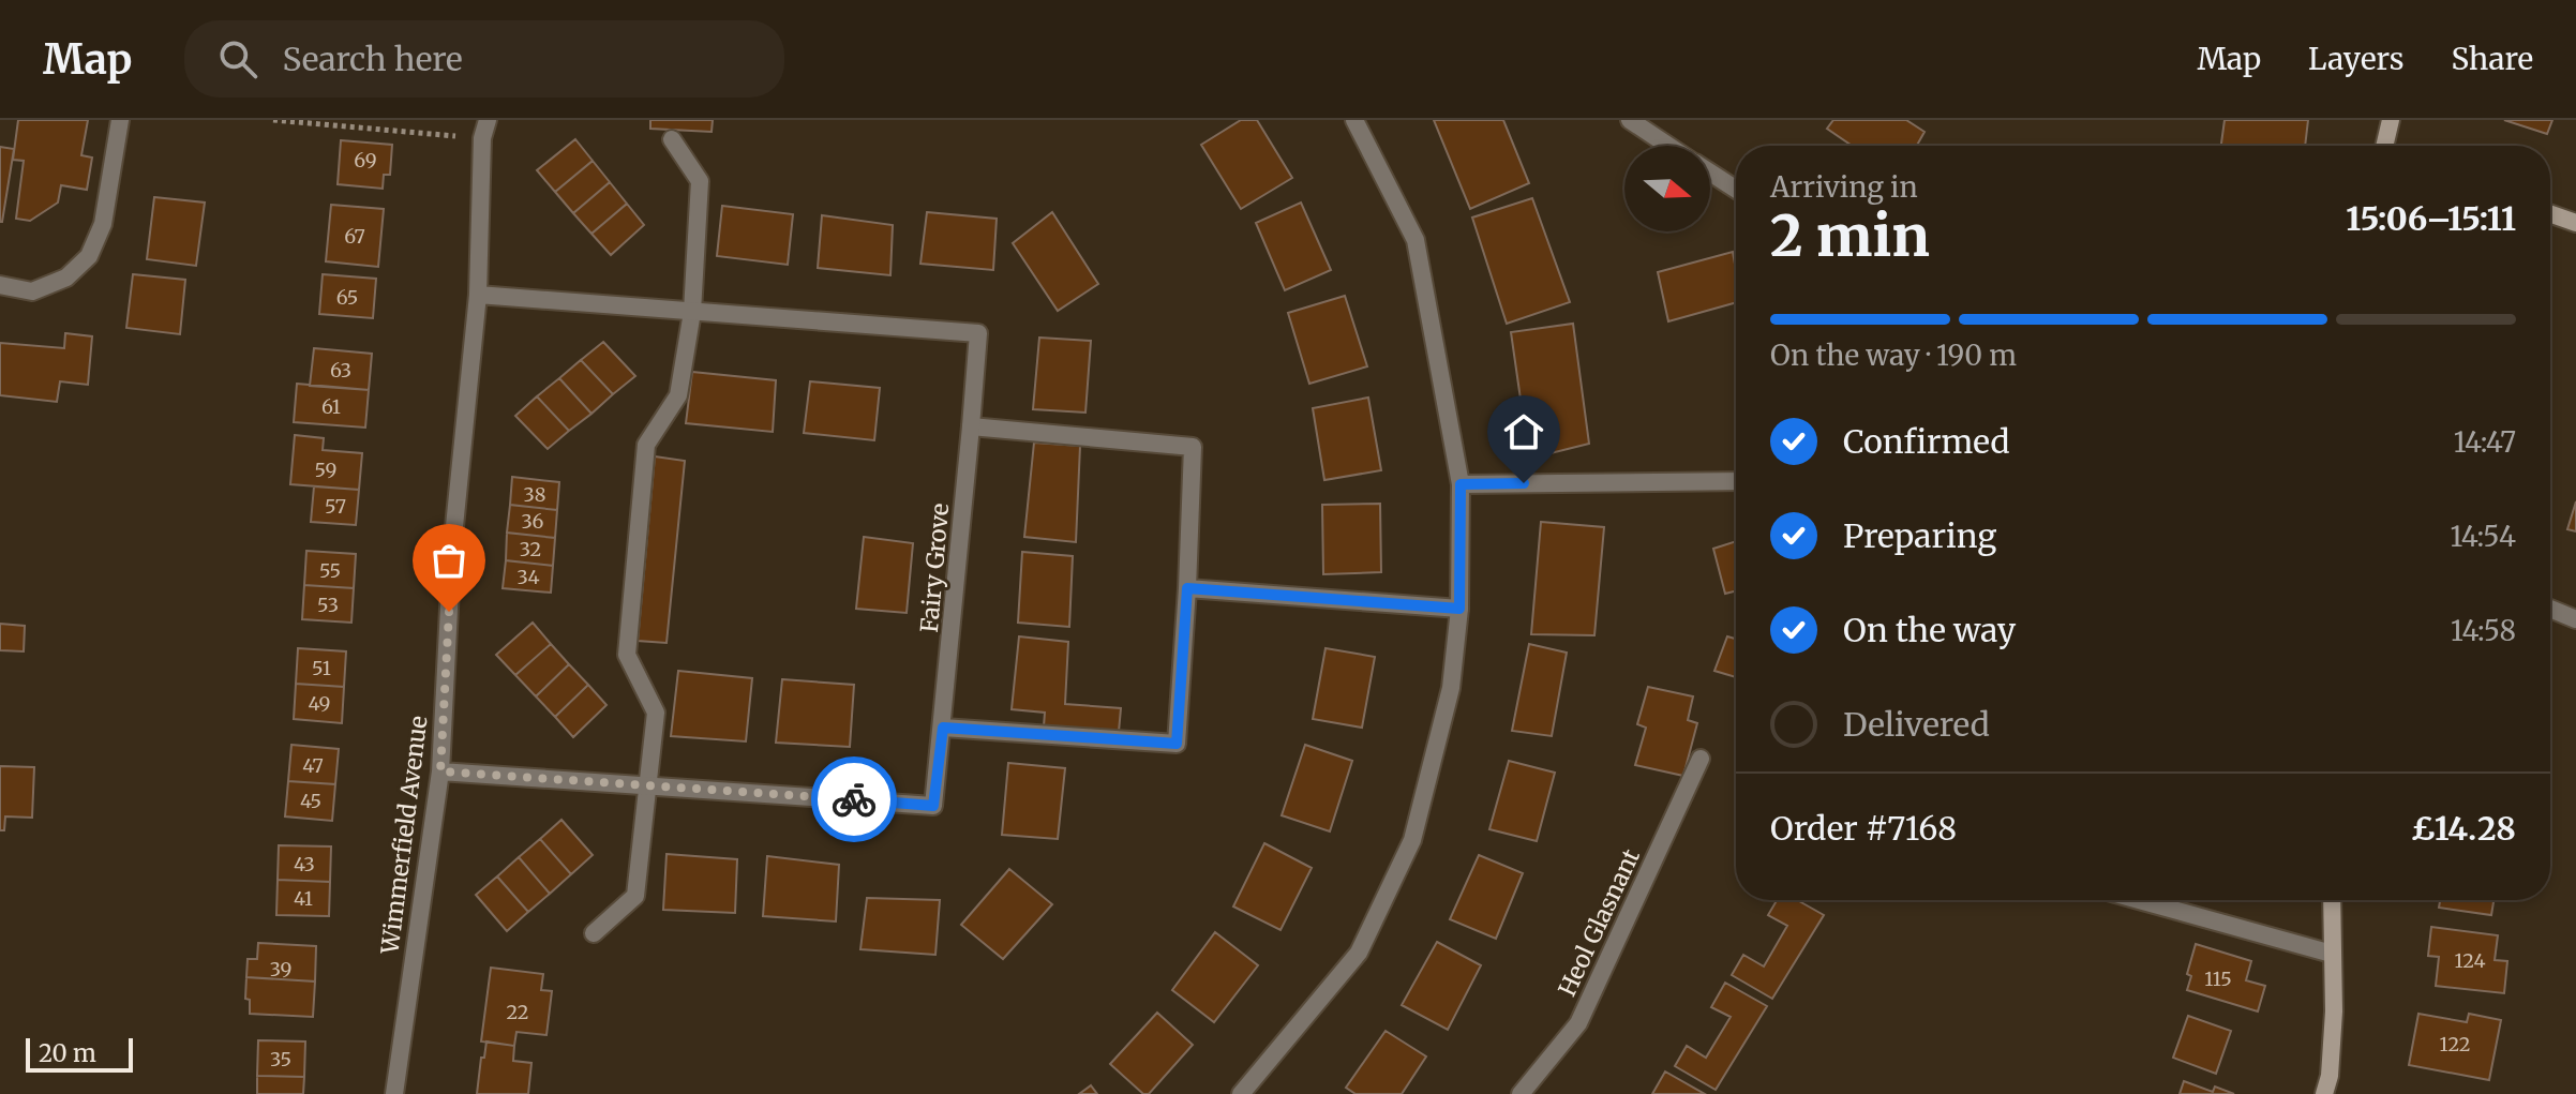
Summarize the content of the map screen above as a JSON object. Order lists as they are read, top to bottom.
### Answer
{
  "streets": {
    "street": ["Fairy Grove", "Wimmerfield Avenue", "Heol Glasnant"]
  },
  "crossings": [
    ["Fairy Grove", "Wimmerfield Avenue"]
  ],
  "house_numbers": [
    "69",
    "67",
    "65",
    "63",
    "61",
    "59",
    "38",
    "57",
    "36",
    "32",
    "55",
    "34",
    "53",
    "51",
    "49",
    "47",
    "45",
    "43",
    "41",
    "124",
    "39",
    "115",
    "22",
    "122",
    "35"
  ],
  "scale_bar": "20 m",
  "north": "right",
  "page": {
    "header": "Map",
    "search": "Search here",
    "nav": ["Map", "Layers", "Share"],
    "heading": ["2 min", "Arriving in", "15:06–15:11"],
    "panel": ["Order #7168", "£14.28"],
    "bar": "On the way · 190 m",
    "list": [
      ["Confirmed", "14:47"],
      ["Preparing", "14:54"],
      ["On the way", "14:58"],
      "Delivered"
    ],
    "scale": "20 m"
  }
}
